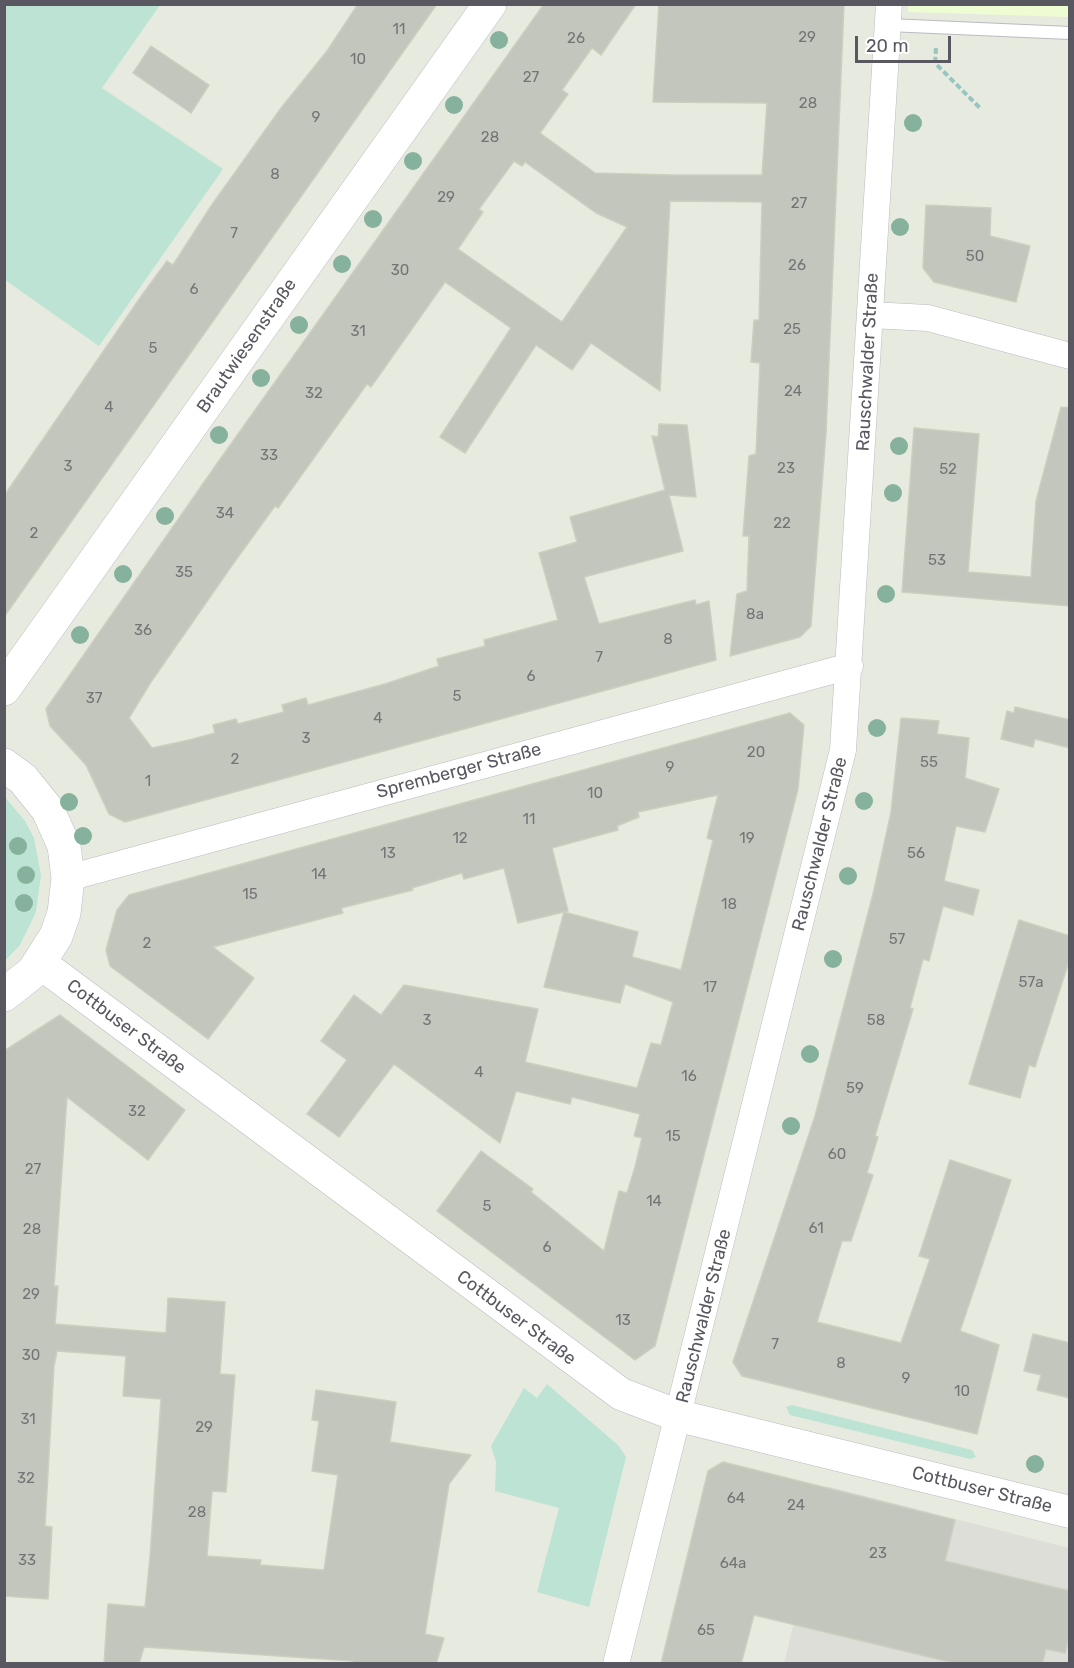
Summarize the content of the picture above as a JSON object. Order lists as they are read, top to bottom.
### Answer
{
  "streets": {
    "main road": ["Brautwiesenstraße"],
    "street": ["Rauschwalder Straße", "Spremberger Straße", "Cottbuser Straße"]
  },
  "crossings": [
    ["Rauschwalder Straße", "Spremberger Straße"],
    ["Rauschwalder Straße", "Cottbuser Straße"]
  ],
  "house_numbers": [
    "11",
    "29",
    "26",
    "10",
    "27",
    "28",
    "9",
    "28",
    "8",
    "29",
    "27",
    "7",
    "50",
    "26",
    "30",
    "6",
    "25",
    "31",
    "5",
    "24",
    "32",
    "4",
    "33",
    "3",
    "23",
    "52",
    "34",
    "22",
    "2",
    "53",
    "35",
    "8a",
    "36",
    "8",
    "7",
    "6",
    "5",
    "37",
    "4",
    "3",
    "20",
    "2",
    "55",
    "9",
    "1",
    "10",
    "11",
    "12",
    "19",
    "13",
    "56",
    "14",
    "15",
    "18",
    "57",
    "2",
    "57a",
    "17",
    "3",
    "58",
    "4",
    "16",
    "59",
    "32",
    "15",
    "60",
    "27",
    "14",
    "5",
    "61",
    "28",
    "6",
    "29",
    "13",
    "7",
    "30",
    "8",
    "9",
    "10",
    "31",
    "29",
    "32",
    "64",
    "24",
    "28",
    "23",
    "33",
    "64a",
    "65"
  ],
  "scale_bar": "20 m"
}
